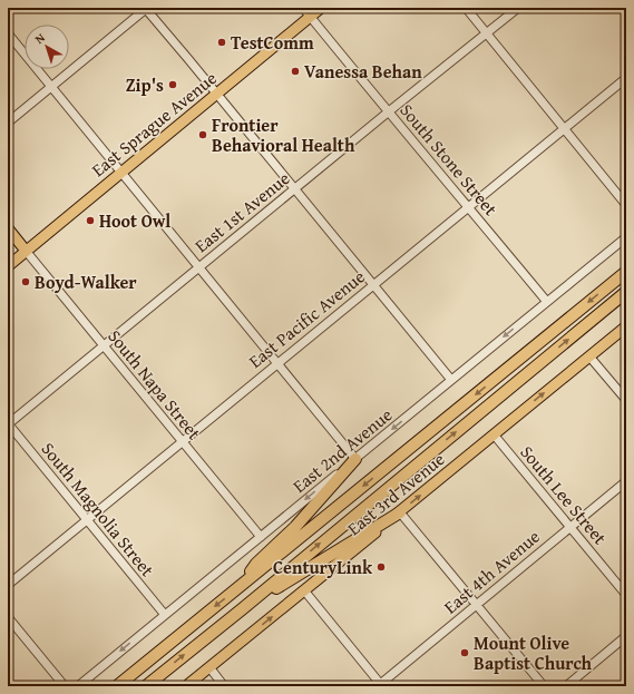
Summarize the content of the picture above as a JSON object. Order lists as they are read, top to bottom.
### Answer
{
  "streets": {
    "main road": ["East Sprague Avenue", "East 3rd Avenue"],
    "street": [
      "South Stone Street",
      "East 1st Avenue",
      "East Pacific Avenue",
      "South Napa Street",
      "East 2nd Avenue",
      "South Lee Street",
      "South Magnolia Street",
      "East 4th Avenue"
    ]
  },
  "crossings": [
    ["East Sprague Avenue", "South Stone Street"],
    ["East Sprague Avenue", "South Napa Street"],
    ["South Stone Street", "East 1st Avenue"],
    ["South Stone Street", "East Pacific Avenue"],
    ["South Stone Street", "East 2nd Avenue"],
    ["East 1st Avenue", "South Napa Street"],
    ["East 1st Avenue", "South Magnolia Street"],
    ["East Pacific Avenue", "South Napa Street"],
    ["East Pacific Avenue", "South Magnolia Street"],
    ["South Napa Street", "East 2nd Avenue"],
    ["East 2nd Avenue", "South Magnolia Street"],
    ["East 3rd Avenue", "South Lee Street"],
    ["South Lee Street", "East 4th Avenue"]
  ],
  "one_way": ["East 2nd Avenue", "East 3rd Avenue"],
  "places": [
    "TestComm",
    "Vanessa Behan",
    "Zip's",
    "Frontier Behavioral Health",
    "Hoot Owl",
    "Boyd-Walker",
    "CenturyLink",
    "Mount Olive Baptist Church"
  ],
  "north": "top left"
}
